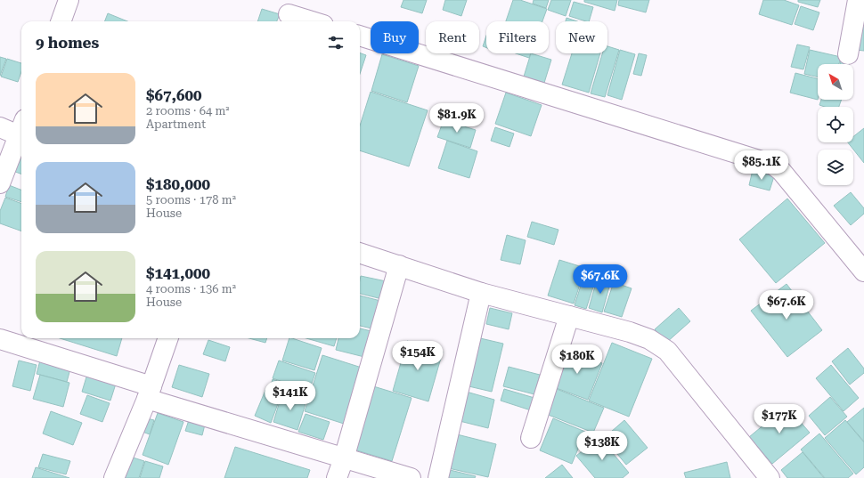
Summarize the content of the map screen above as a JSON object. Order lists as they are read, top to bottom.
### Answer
{
  "north": "top left",
  "page": {
    "chip": [
      "Buy",
      "Rent",
      "Filters",
      "New"
    ],
    "heading": "9 homes",
    "list": [
      {
        "name": "$67,600",
        "note": "2 rooms · 64 m² · Apartment"
      },
      {
        "name": "$180,000",
        "note": "5 rooms · 178 m² · House"
      },
      {
        "name": "$141,000",
        "note": "4 rooms · 136 m² · House"
      }
    ],
    "price": [
      "$81.9K",
      "$85.1K",
      "$67.6K",
      "$67.6K",
      "$154K",
      "$180K",
      "$141K",
      "$177K",
      "$138K"
    ]
  }
}
